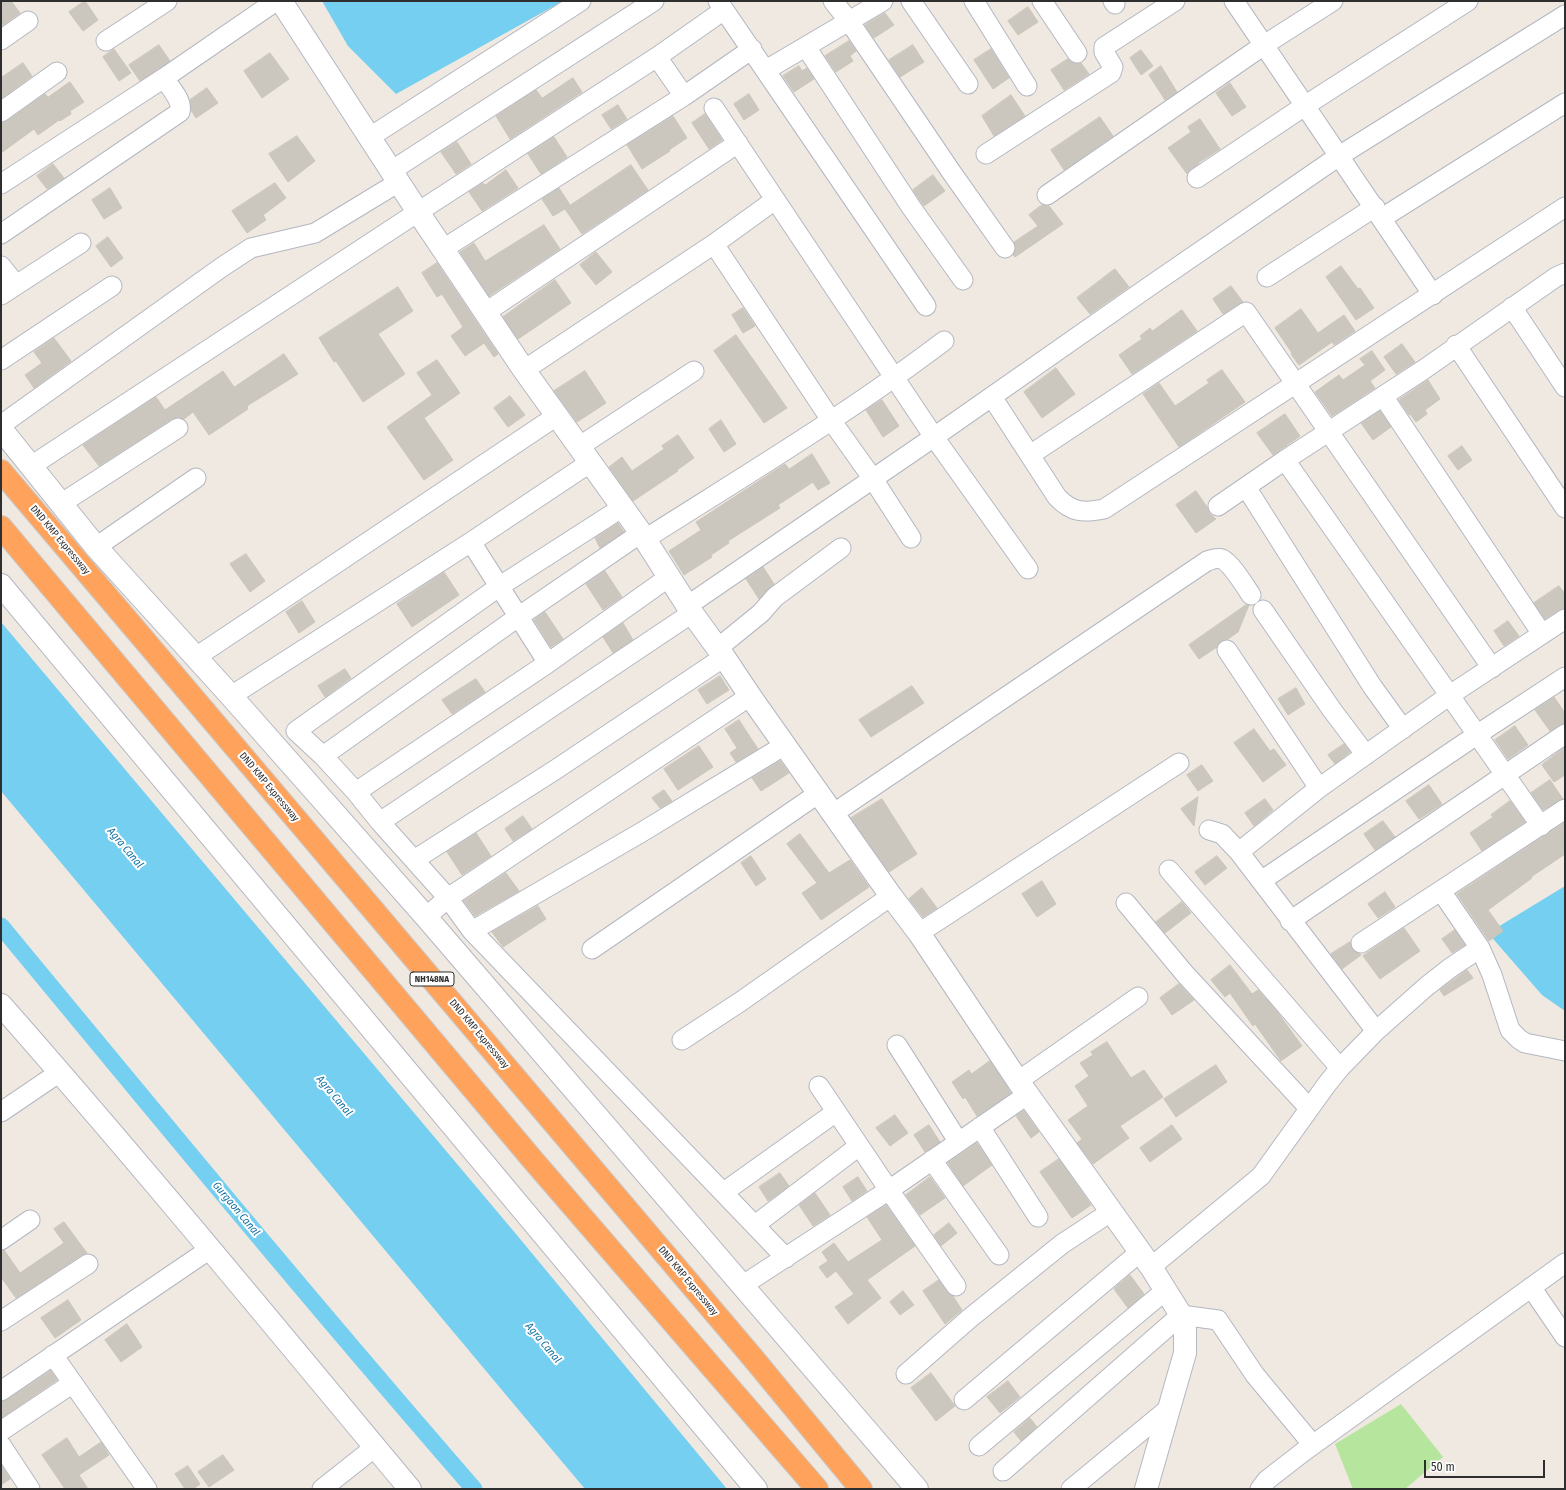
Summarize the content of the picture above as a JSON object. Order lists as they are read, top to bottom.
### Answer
{
  "streets": {
    "highway": ["DND KMP Expressway", "NH148NA"]
  },
  "water": ["Agra Canal", "Gurgaon Canal"],
  "scale_bar": "50 m"
}
